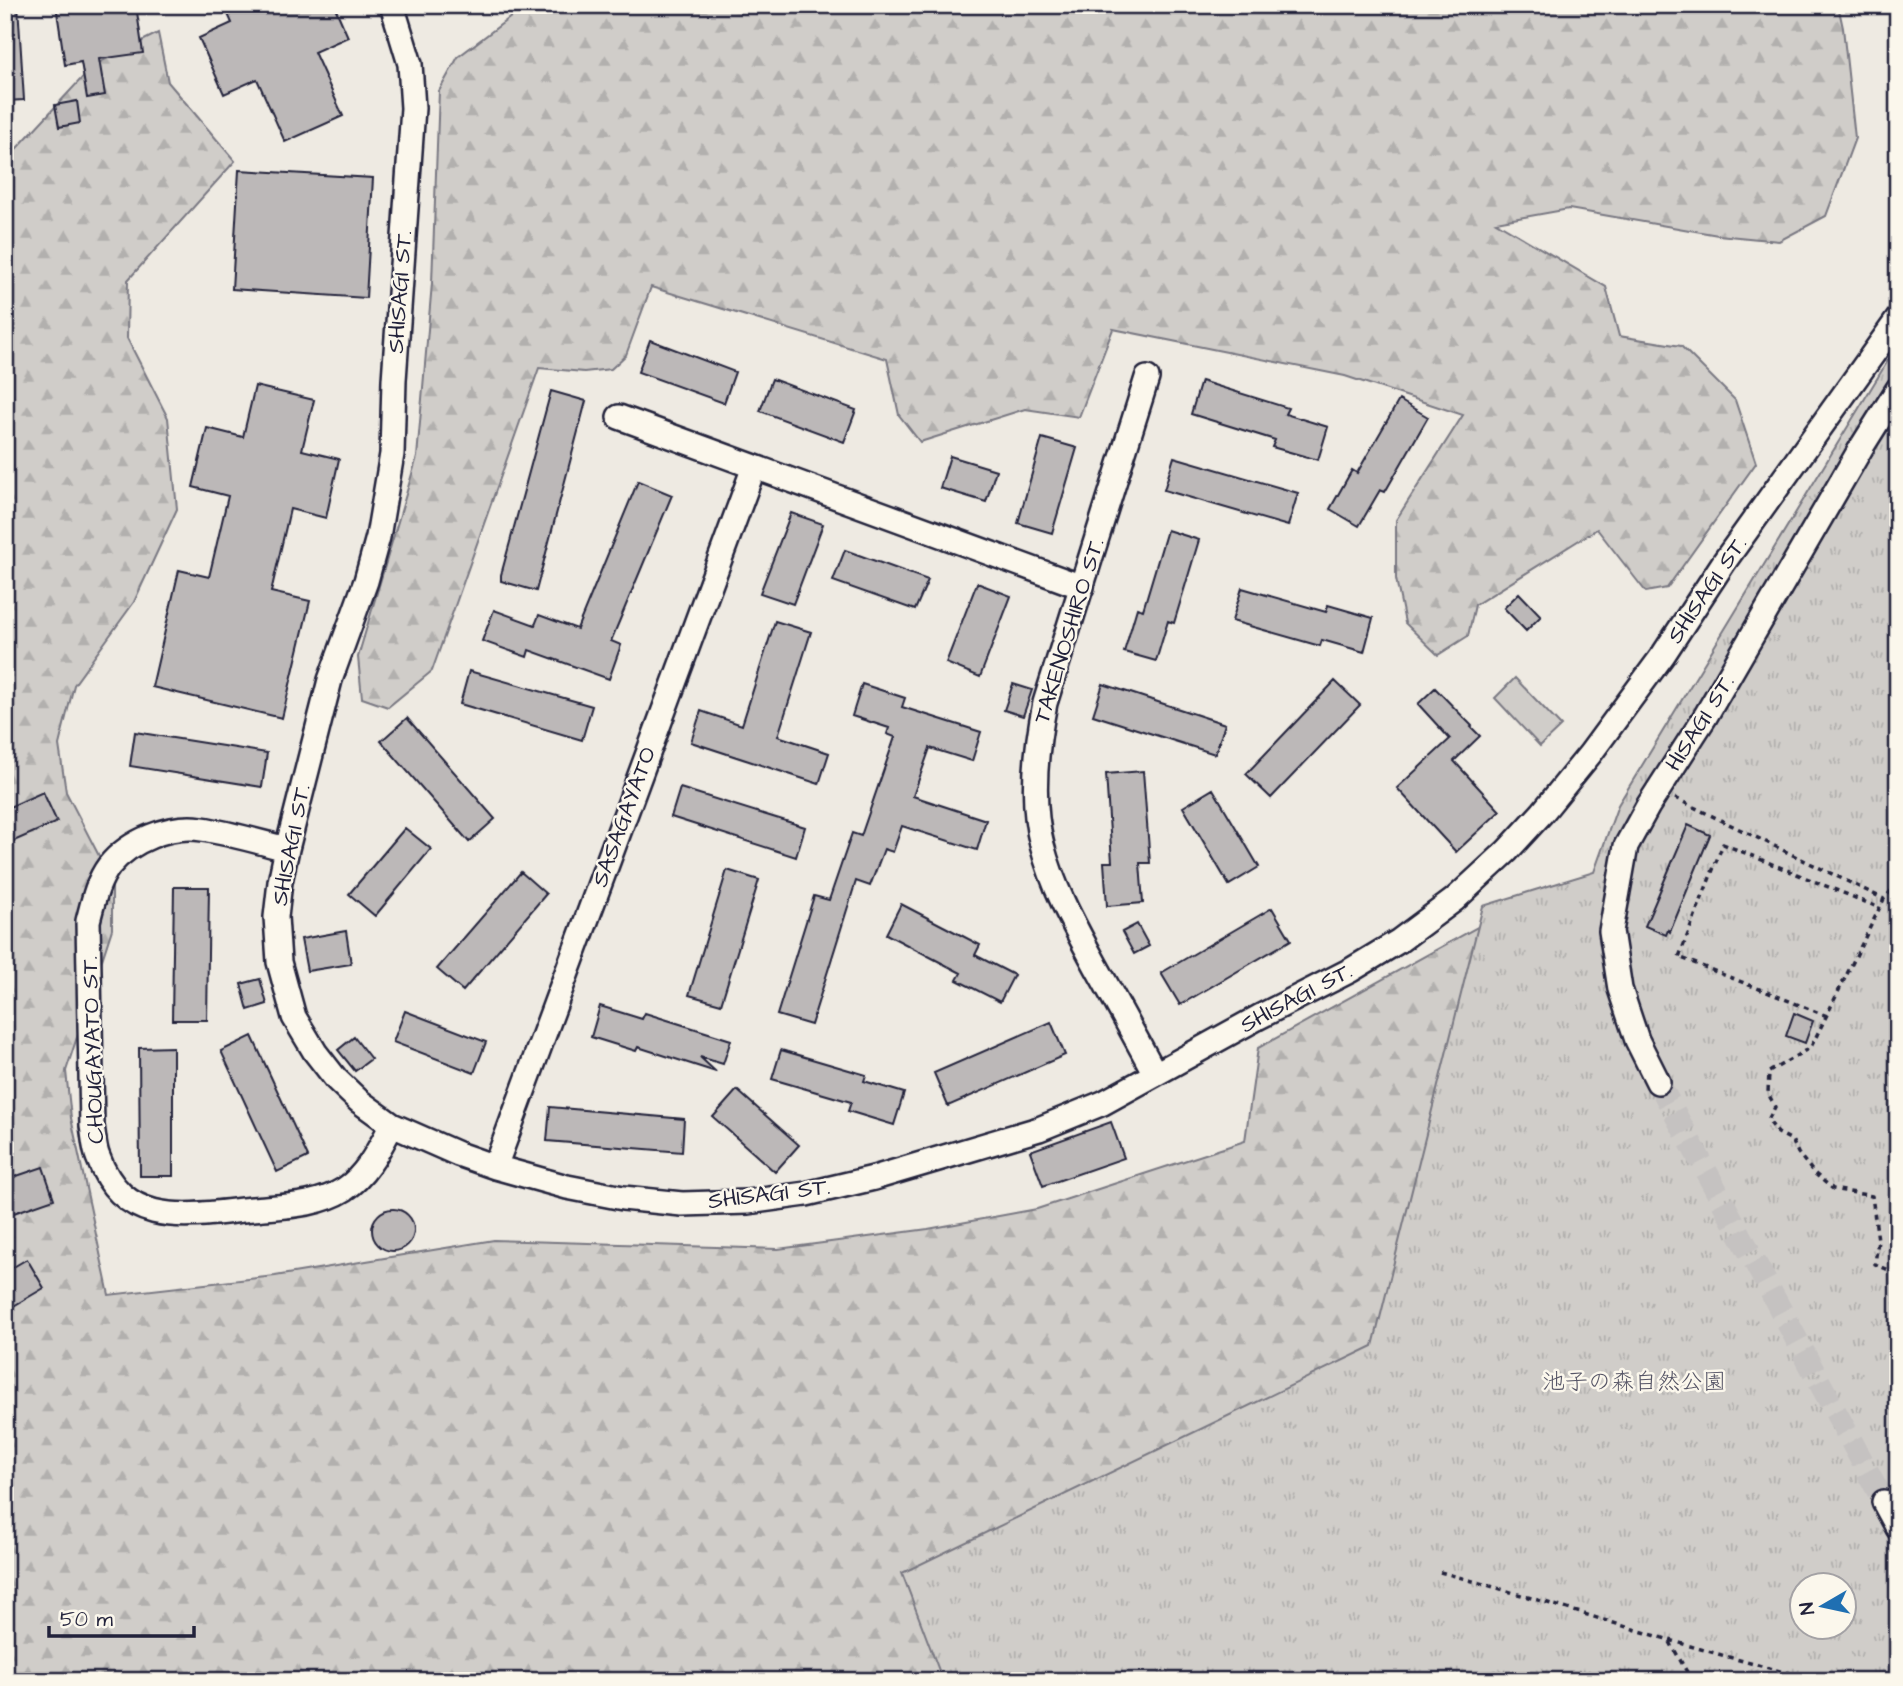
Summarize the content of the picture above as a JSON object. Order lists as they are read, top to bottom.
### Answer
{
  "streets": {
    "lane": [
      "SHISAGI ST.",
      "TAKENOSHIRO ST.",
      "HISAGI ST.",
      "SASAGAYATO",
      "CHOUGAYATO ST."
    ]
  },
  "crossings": [
    ["SHISAGI ST.", "TAKENOSHIRO ST."],
    ["SHISAGI ST.", "SASAGAYATO"],
    ["SHISAGI ST.", "CHOUGAYATO ST."]
  ],
  "parks": ["池子の森自然公園"],
  "scale_bar": "50 m",
  "north": "left"
}
